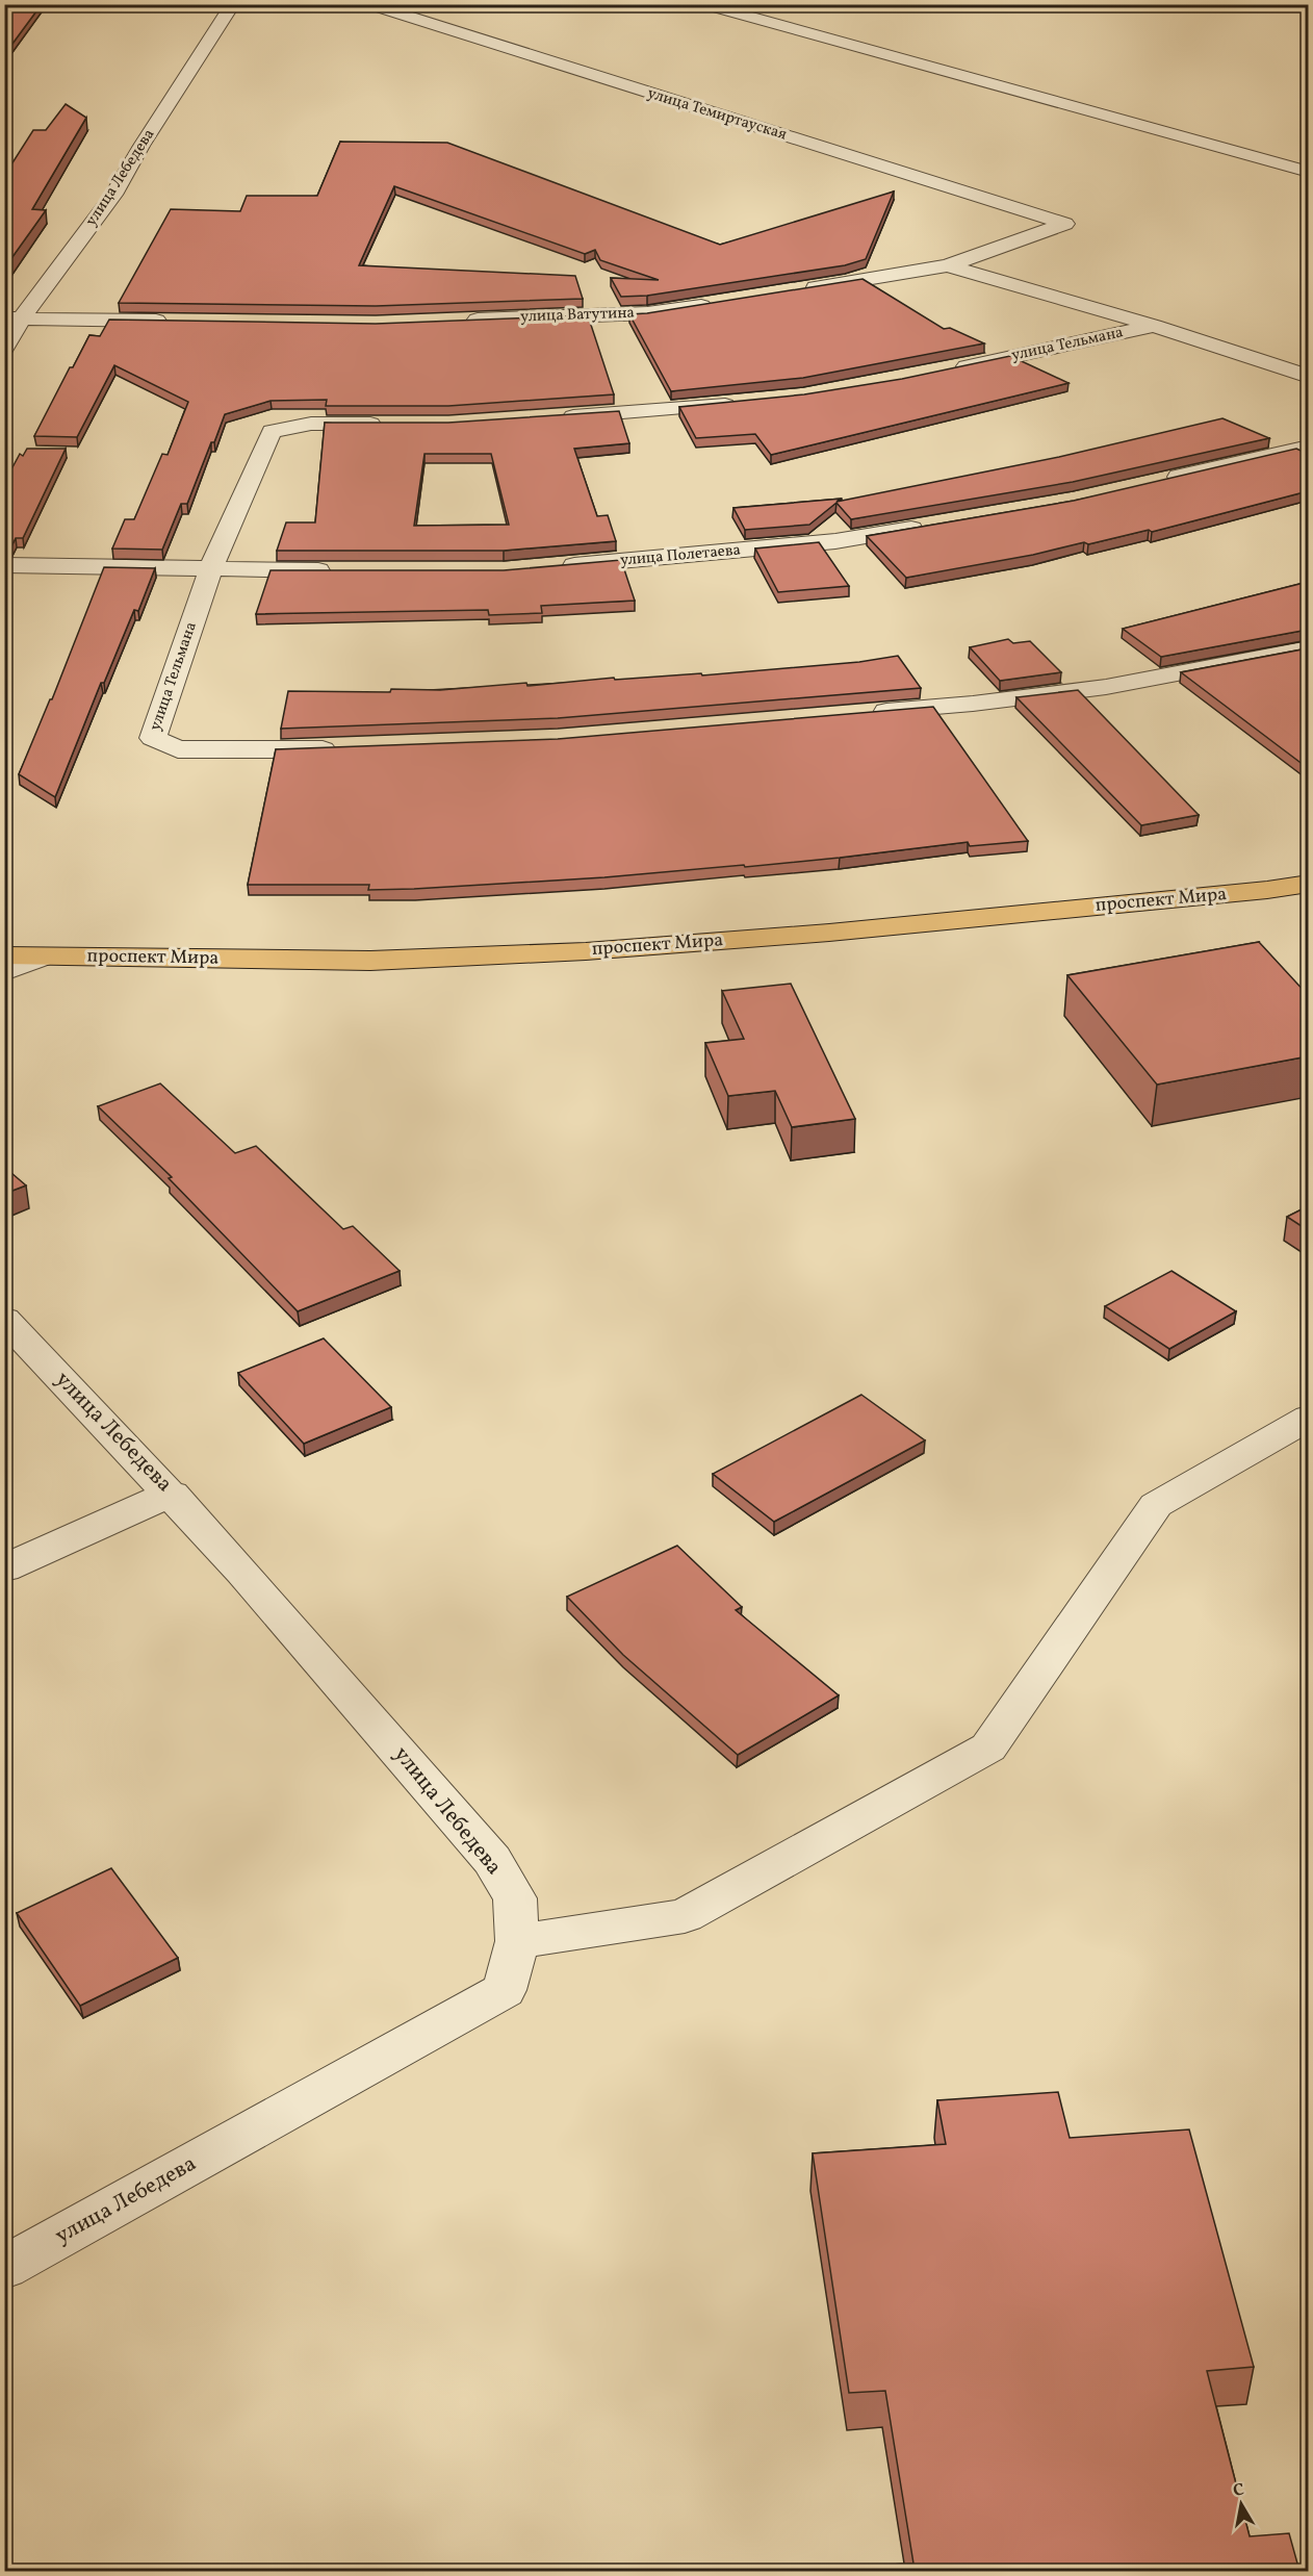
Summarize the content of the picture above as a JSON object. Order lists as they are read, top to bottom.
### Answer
{
  "streets": {
    "main road": ["проспект Мира"],
    "street": [
      "улица Темиртауская",
      "улица Лебедева",
      "улица Ватутина",
      "улица Тельмана",
      "улица Полетаева"
    ]
  },
  "north": "top"
}
